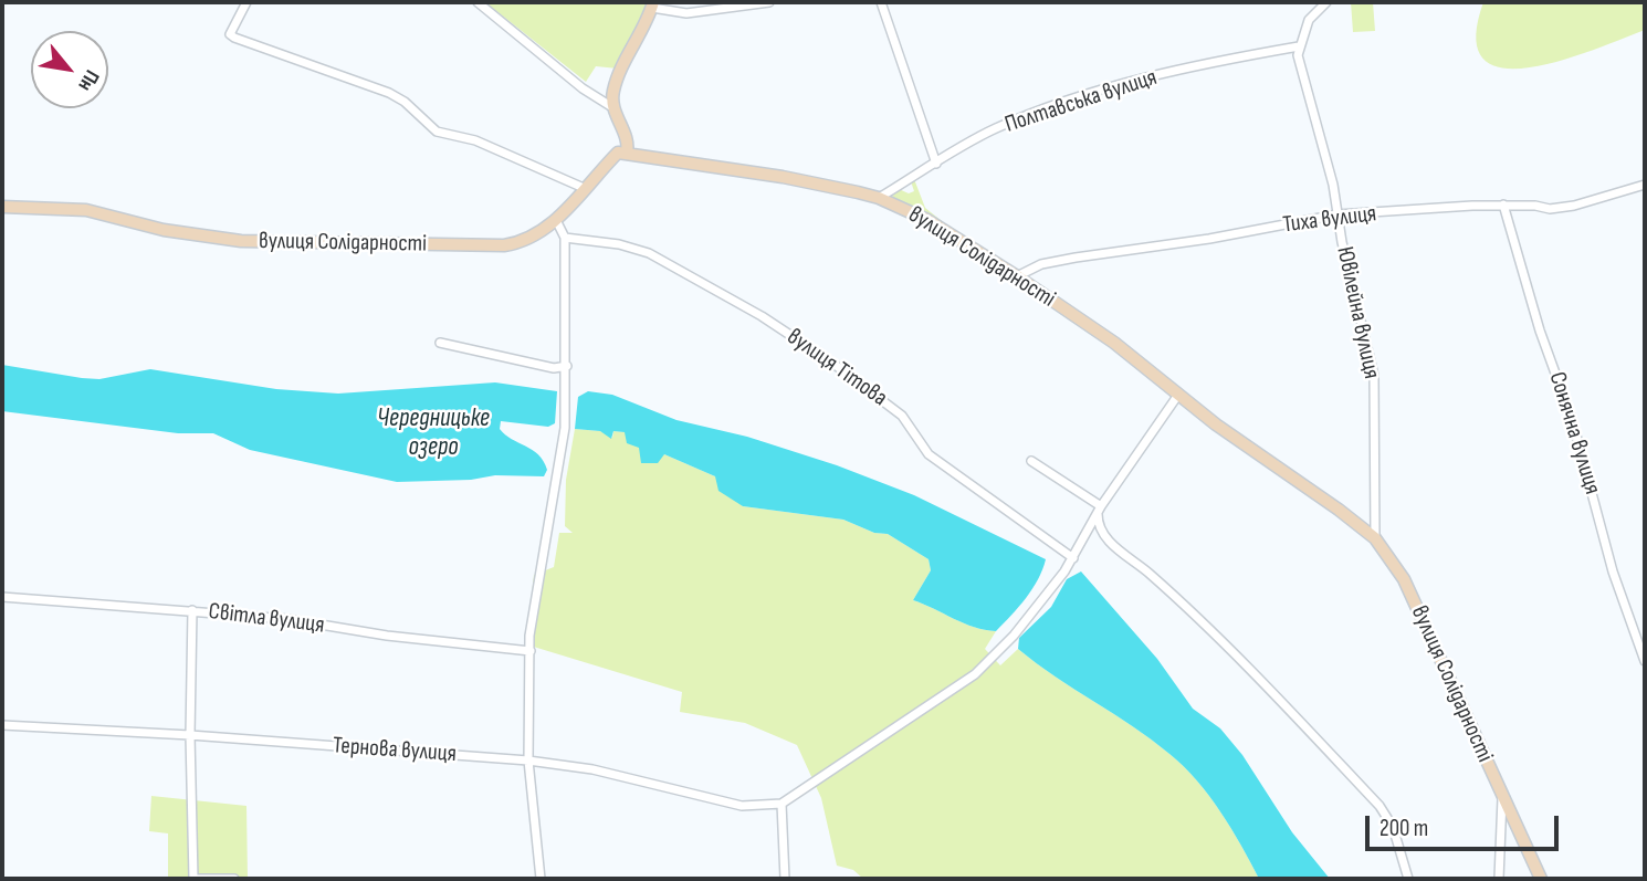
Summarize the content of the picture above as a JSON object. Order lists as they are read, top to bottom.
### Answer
{
  "streets": {
    "main road": ["вулиця Солідарності"],
    "street": [
      "Полтавська вулиця",
      "Тиха вулиця",
      "Ювілейна вулиця",
      "вулиця Тітова",
      "Сонячна вулиця",
      "Світла вулиця",
      "Тернова вулиця"
    ]
  },
  "crossings": [
    ["Полтавська вулиця", "вулиця Солідарності"],
    ["Полтавська вулиця", "Ювілейна вулиця"],
    ["Тиха вулиця", "вулиця Солідарності"],
    ["Тиха вулиця", "Ювілейна вулиця"],
    ["Тиха вулиця", "Сонячна вулиця"],
    ["вулиця Солідарності", "Ювілейна вулиця"]
  ],
  "water": ["Чередницьке озеро"],
  "scale_bar": "200 m",
  "north": "bottom right"
}
